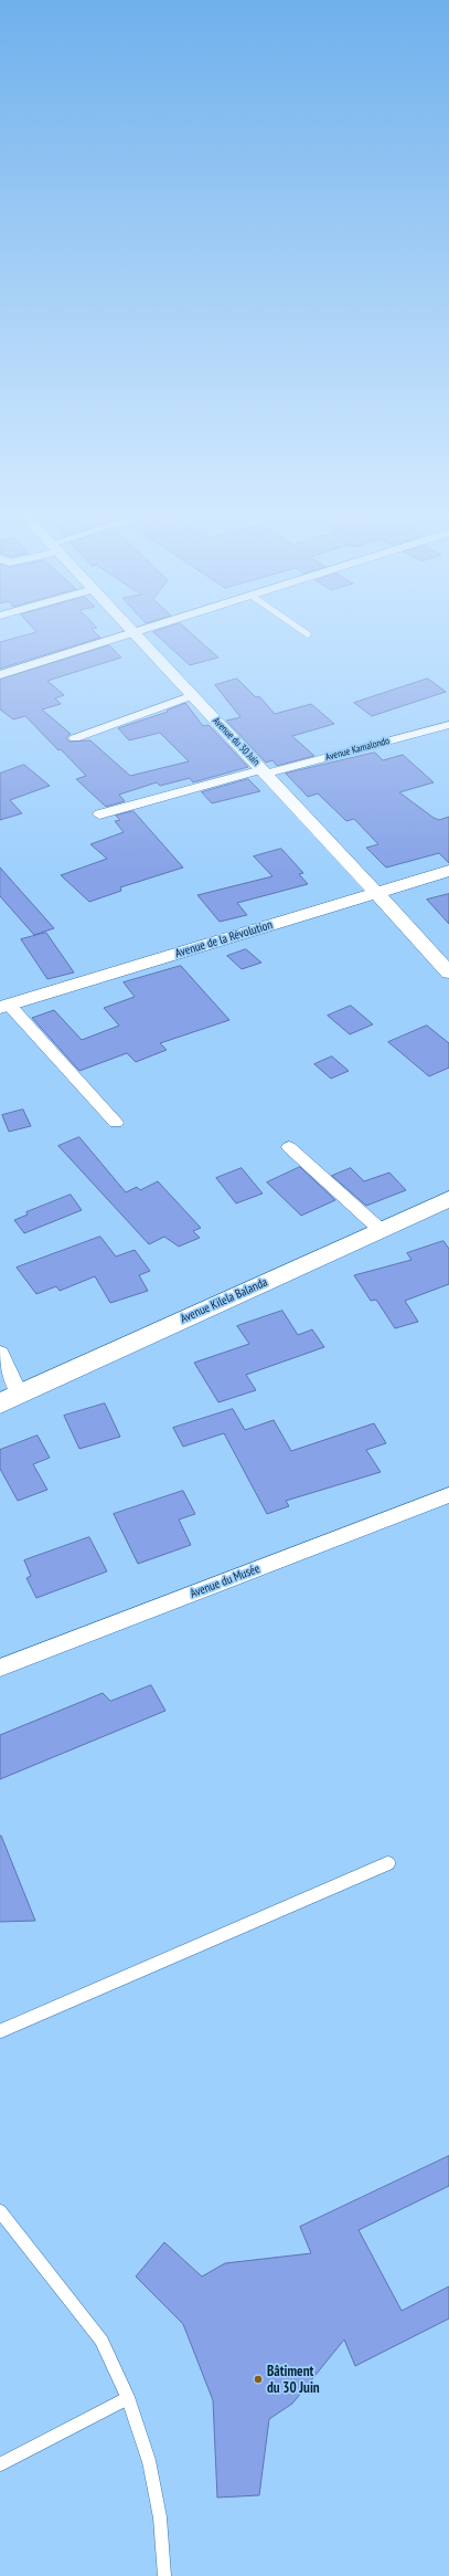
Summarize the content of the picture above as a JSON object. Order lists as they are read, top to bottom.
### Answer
{
  "streets": {
    "main road": ["Avenue Kilela Balanda"],
    "street": [
      "Avenue du 30 Juin",
      "Avenue Kamalondo",
      "Avenue de la Révolution",
      "Avenue du Musée"
    ]
  },
  "crossings": [
    ["Avenue du 30 Juin", "Avenue Kamalondo"],
    ["Avenue du 30 Juin", "Avenue de la Révolution"]
  ],
  "places": ["Bâtiment du 30 Juin"]
}
